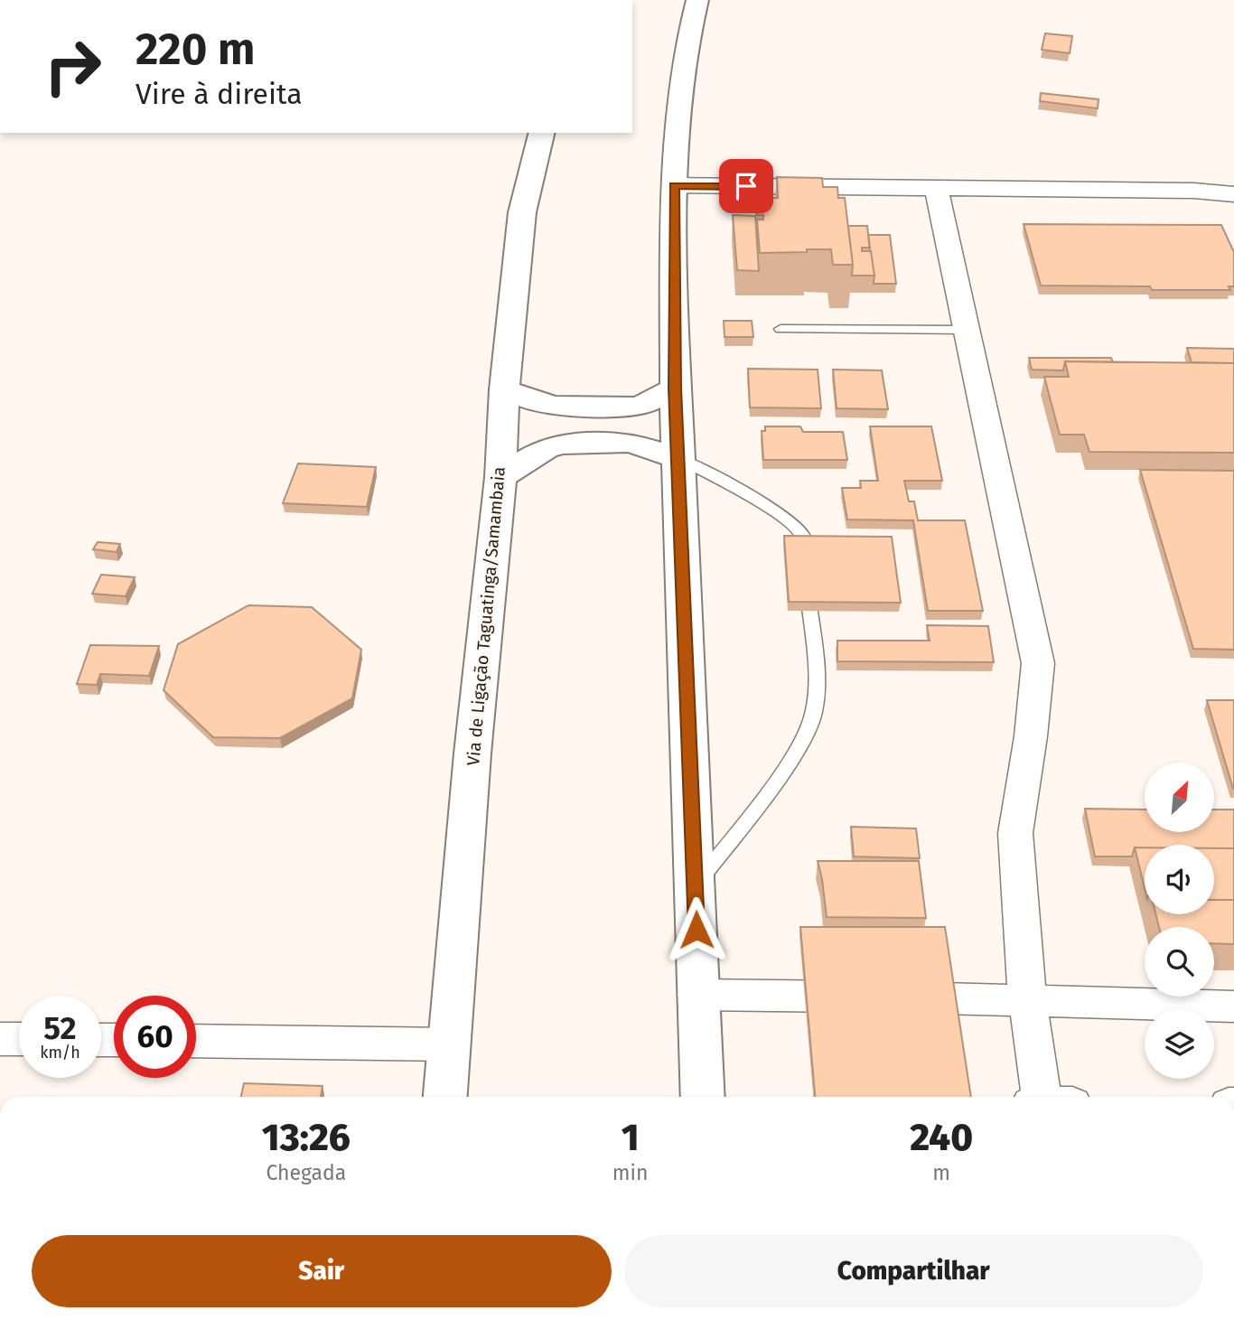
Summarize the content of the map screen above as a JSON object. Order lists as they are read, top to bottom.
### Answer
{
  "streets": {
    "main road": ["Via de Ligação Taguatinga/Samambaia"]
  },
  "north": "top right",
  "page": {
    "turn": ["220 m", "Vire à direita"],
    "speed": "52 km/h",
    "limit": "60",
    "eta": [
      "13:26",
      "Chegada",
      "1",
      "min",
      "240",
      "m"
    ],
    "buttons": ["Sair", "Compartilhar"]
  }
}
